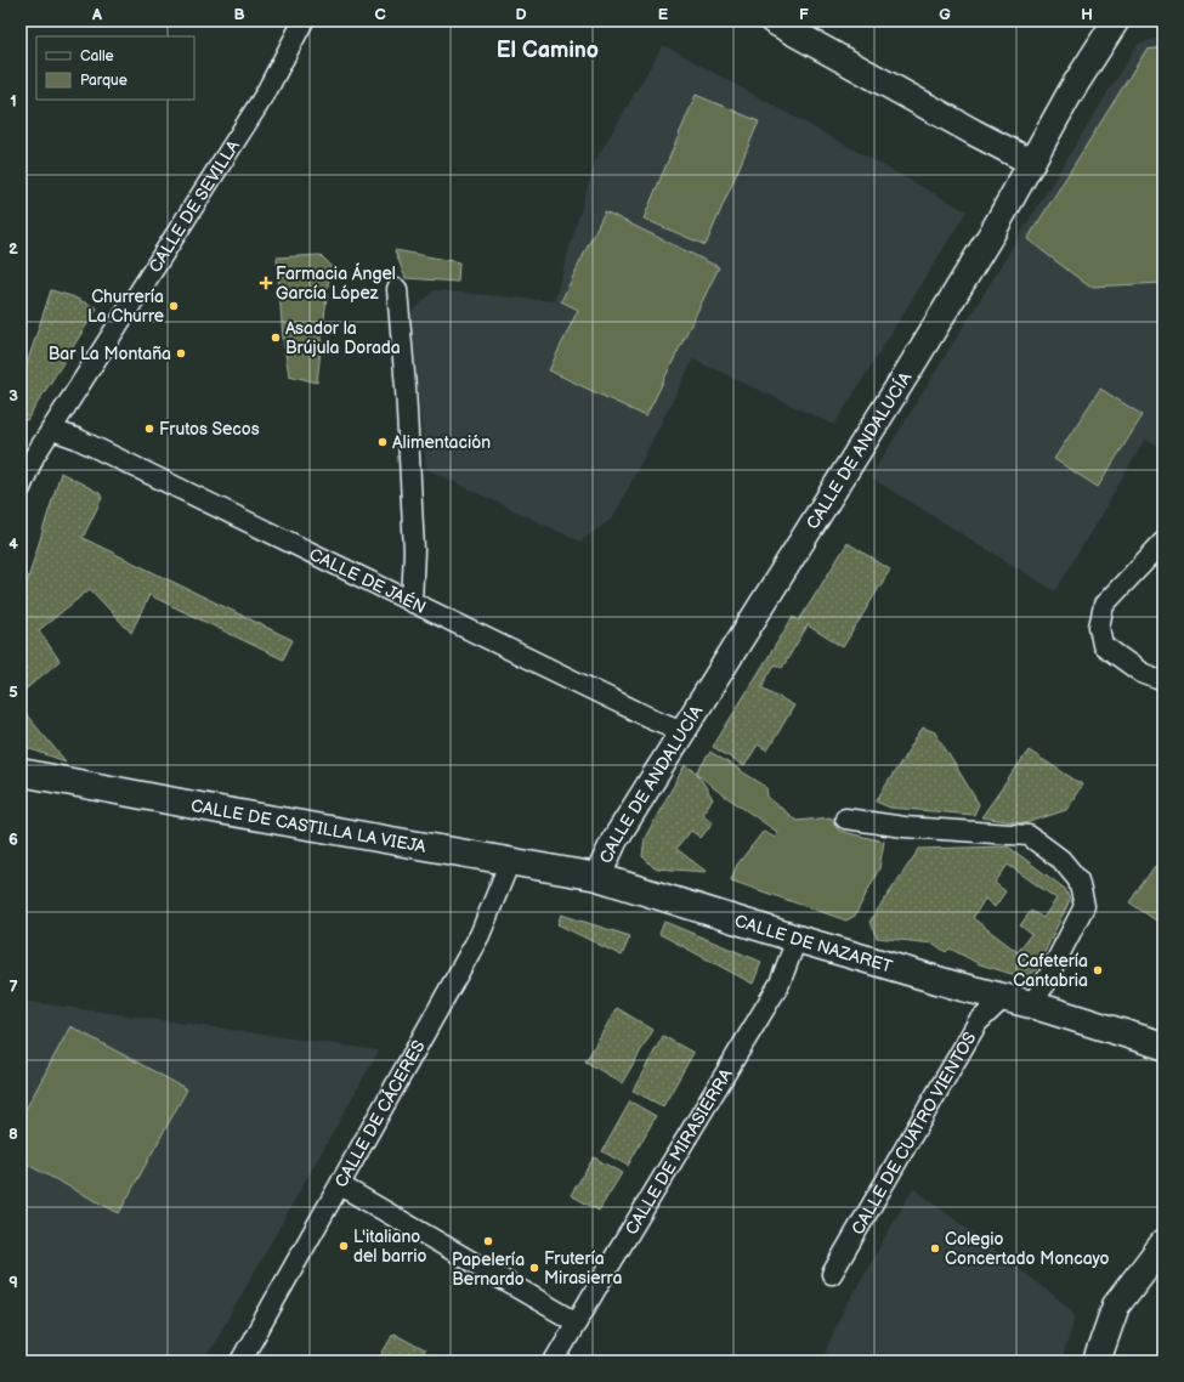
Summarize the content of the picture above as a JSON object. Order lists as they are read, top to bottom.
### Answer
{
  "streets": {
    "main road": ["CALLE DE CASTILLA LA VIEJA", "CALLE DE NAZARET"],
    "street": [
      "CALLE DE SEVILLA",
      "CALLE DE ANDALUCÍA",
      "CALLE DE JAÉN",
      "CALLE DE CÁCERES",
      "CALLE DE CUATRO VIENTOS",
      "CALLE DE MIRASIERRA"
    ]
  },
  "crossings": [
    ["CALLE DE SEVILLA", "CALLE DE JAÉN"],
    ["CALLE DE ANDALUCÍA", "CALLE DE JAÉN"],
    ["CALLE DE ANDALUCÍA", "CALLE DE CASTILLA LA VIEJA"],
    ["CALLE DE ANDALUCÍA", "CALLE DE NAZARET"],
    ["CALLE DE CASTILLA LA VIEJA", "CALLE DE NAZARET"],
    ["CALLE DE CASTILLA LA VIEJA", "CALLE DE CÁCERES"],
    ["CALLE DE NAZARET", "CALLE DE CUATRO VIENTOS"],
    ["CALLE DE NAZARET", "CALLE DE MIRASIERRA"]
  ],
  "districts": ["El Camino"],
  "places": {
    "health": ["Farmacia Ángel García López"],
    "other": [
      "Churrería La Churre",
      "Asador la Brújula Dorada",
      "Bar La Montaña",
      "Frutos Secos",
      "Alimentación",
      "Cafetería Cantabria",
      "Papelería Bernardo",
      "L'italiano del barrio",
      "Colegio Concertado Moncayo",
      "Frutería Mirasierra"
    ]
  },
  "legend": ["Calle", "Parque"],
  "grid": {
    "columns": [
      "A",
      "B",
      "C",
      "D",
      "E",
      "F",
      "G",
      "H"
    ],
    "rows": [
      "1",
      "2",
      "3",
      "4",
      "5",
      "6",
      "7",
      "8",
      "9"
    ]
  }
}
